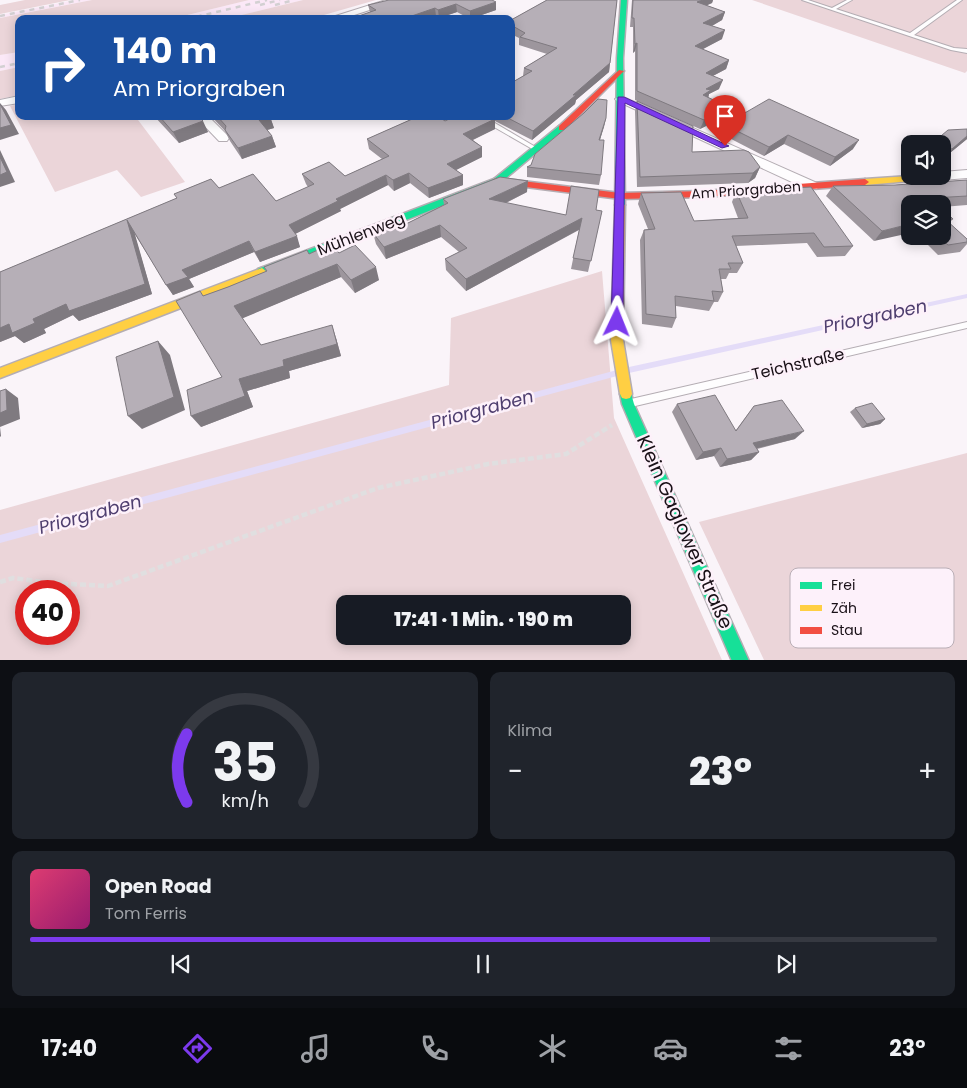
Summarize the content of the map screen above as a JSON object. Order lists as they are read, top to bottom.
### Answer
{
  "streets": {
    "street": ["Am Priorgraben", "Mühlenweg", "Klein Gaglower Straße"],
    "lane": ["Teichstraße"]
  },
  "crossings": [
    ["Am Priorgraben", "Mühlenweg"],
    ["Am Priorgraben", "Klein Gaglower Straße"],
    ["Mühlenweg", "Klein Gaglower Straße"],
    ["Teichstraße", "Klein Gaglower Straße"]
  ],
  "water": ["Priorgraben"],
  "legend": ["Frei", "Zäh", "Stau"],
  "page": {
    "turn": ["140 m", "Am Priorgraben"],
    "limit": "40",
    "trip": "17:41 · 1 Min. · 190 m",
    "tile": "Klima",
    "heat": ["−", "23°", "+"],
    "song": ["Open Road", "Tom Ferris"],
    "tabs": ["17:40", "23°"],
    "gauge": ["35", "km/h"]
  }
}
